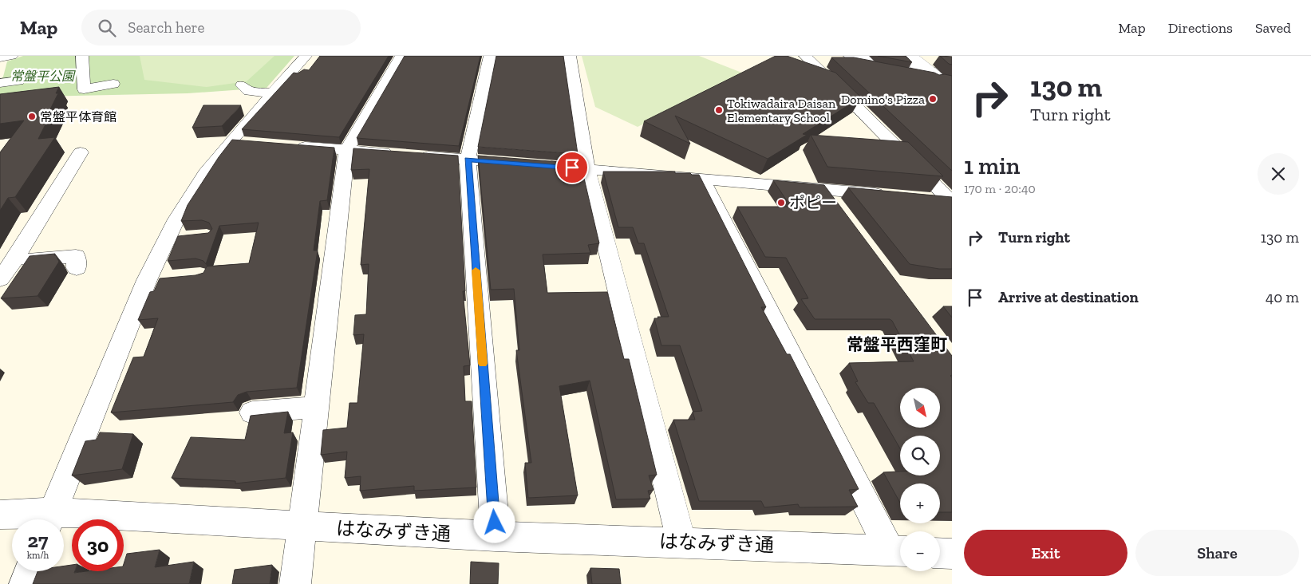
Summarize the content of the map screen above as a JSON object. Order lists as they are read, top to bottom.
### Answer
{
  "streets": {
    "street": ["はなみずき通"]
  },
  "districts": ["常盤平西窪町"],
  "parks": ["常盤平公園"],
  "places": [
    "Domino's Pizza",
    "Tokiwadaira Daisan Elementary School",
    "常盤平体育館",
    "ポピー"
  ],
  "north": "bottom right",
  "page": {
    "header": "Map",
    "search": "Search here",
    "nav": ["Map", "Directions", "Saved"],
    "turn": ["130 m", "Turn right"],
    "heading": ["1 min", "170 m · 20:40"],
    "list": [
      {
        "name": "Turn right",
        "value": "130 m"
      },
      {
        "name": "Arrive at destination",
        "value": "40 m"
      }
    ],
    "map_buttons": ["+", "−"],
    "speed": "27 km/h",
    "limit": "30",
    "buttons": ["Exit", "Share"]
  }
}
